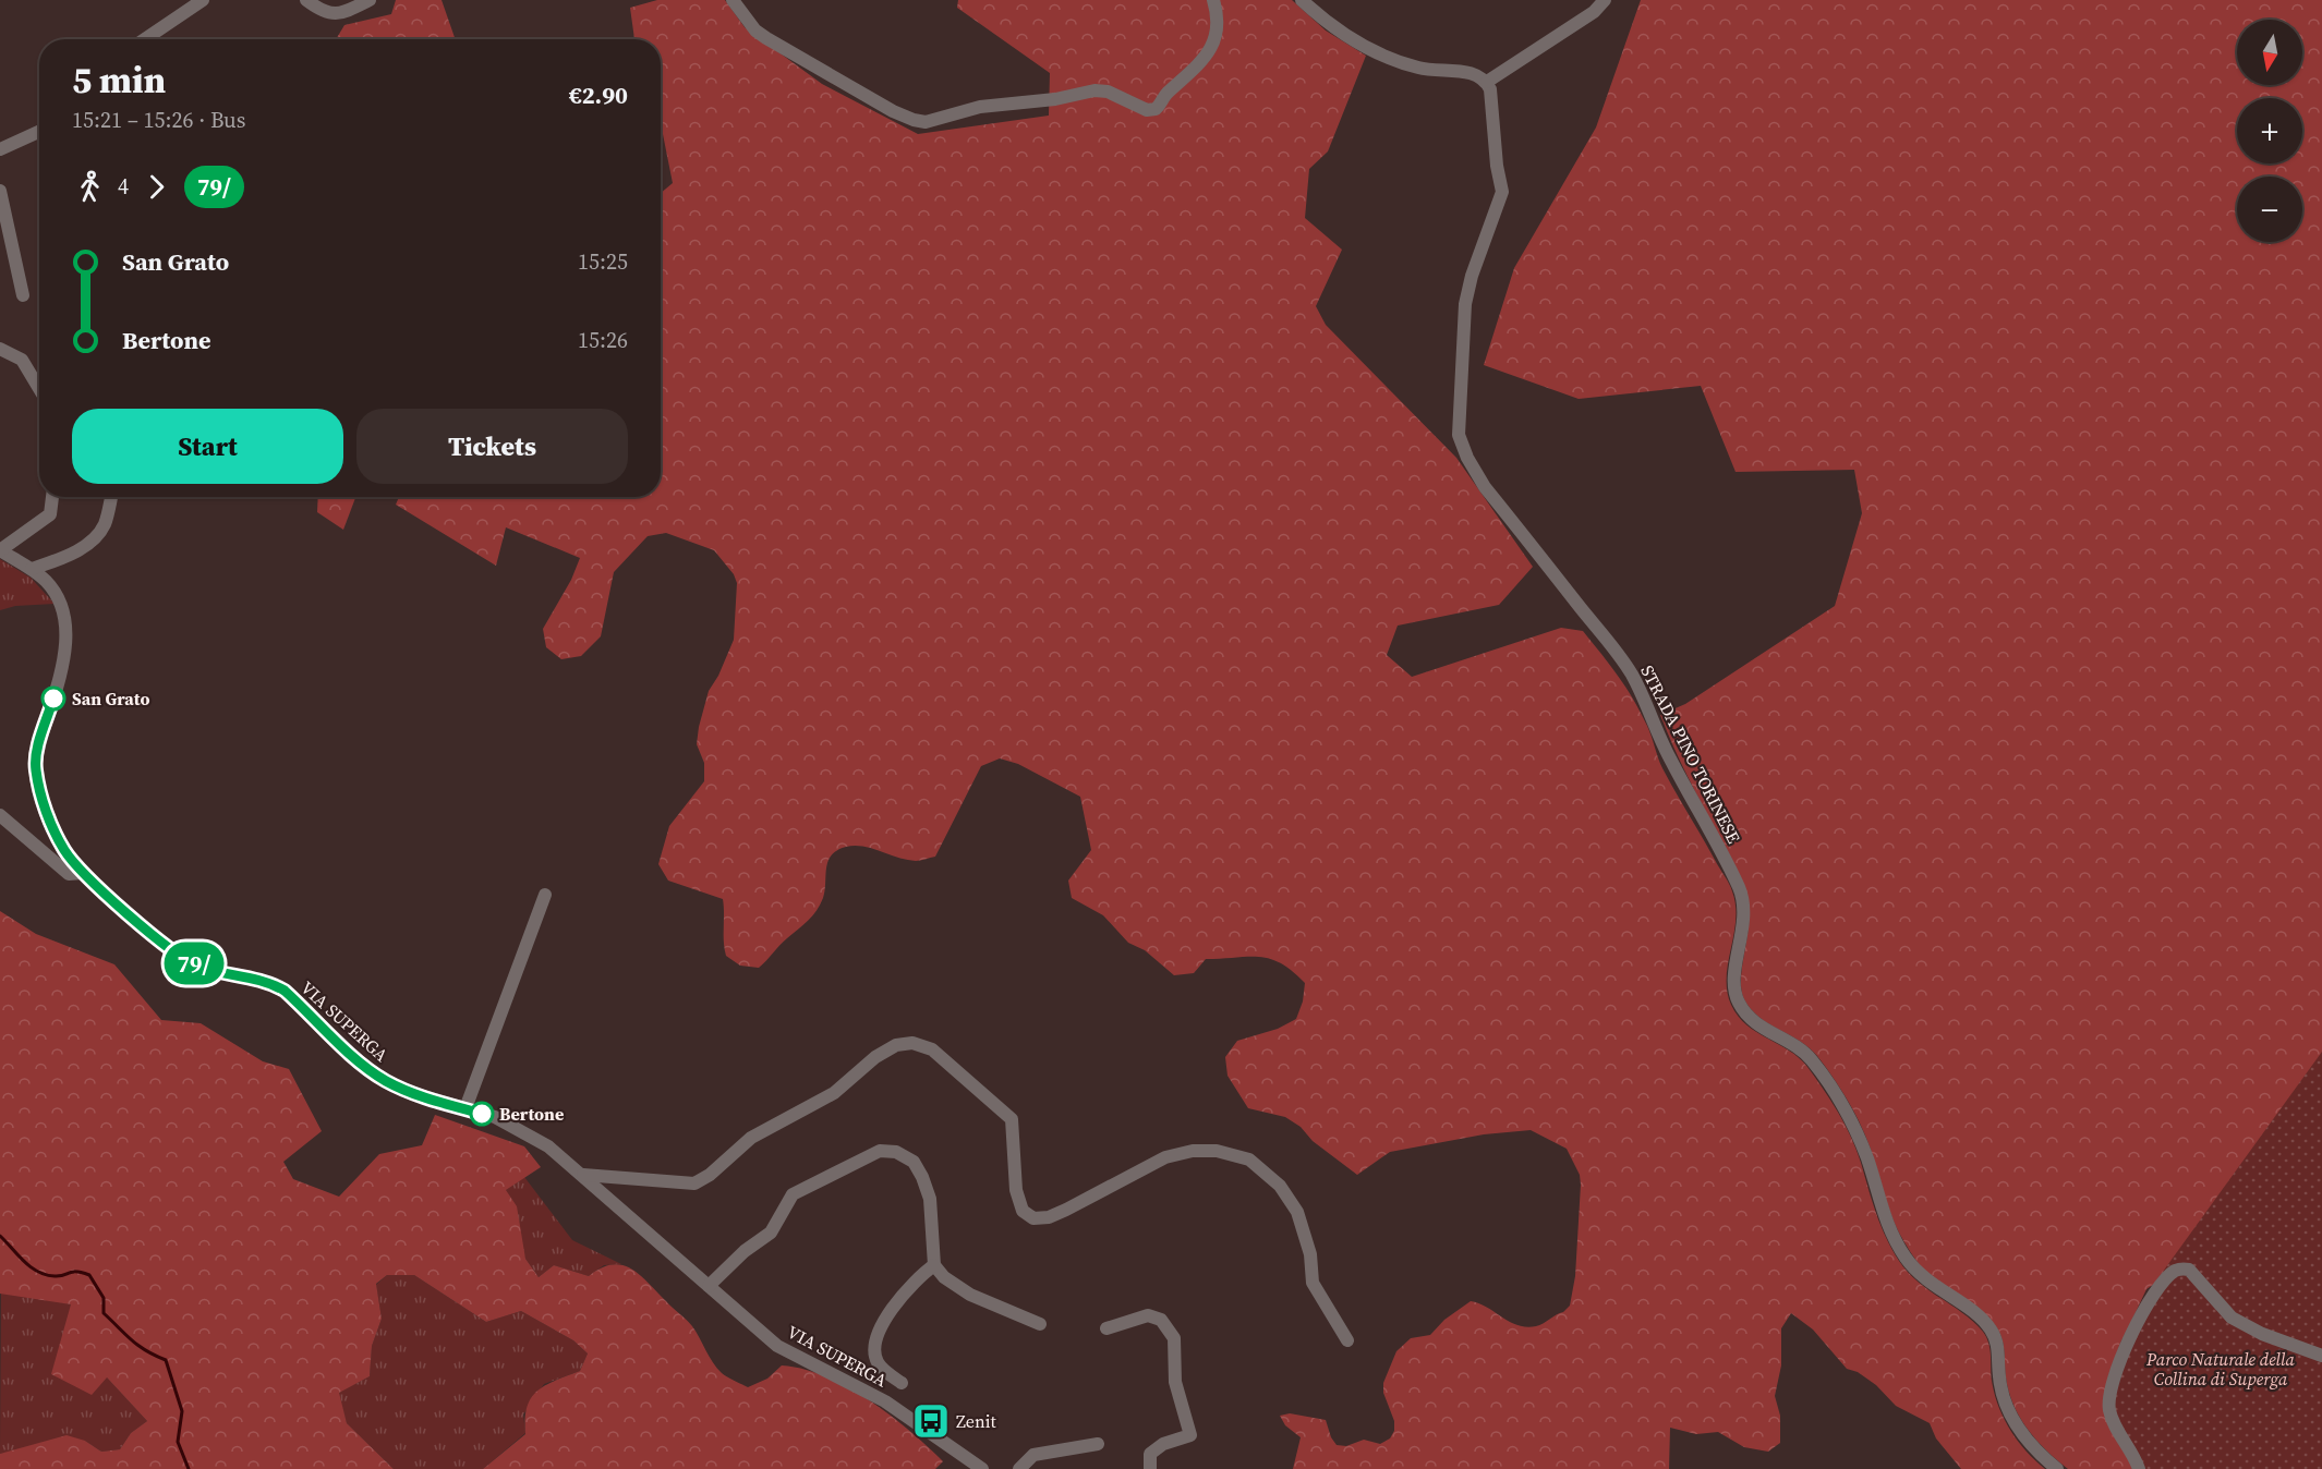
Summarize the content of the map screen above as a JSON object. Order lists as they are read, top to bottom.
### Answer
{
  "streets": {
    "street": ["STRADA PINO TORINESE", "VIA SUPERGA"]
  },
  "parks": ["Parco Naturale della Collina di Superga"],
  "places": {
    "other": ["San Grato", "Bertone"],
    "bus stop": ["Zenit"]
  },
  "lines": ["bus line 79/"],
  "north": "bottom",
  "page": {
    "on_map": "79/",
    "map_buttons": ["+", "−"],
    "heading": ["5 min", "15:21 – 15:26 · Bus", "€2.90"],
    "legs": ["4", "79/"],
    "list": [
      {
        "name": "San Grato",
        "value": "15:25"
      },
      {
        "name": "Bertone",
        "value": "15:26"
      }
    ],
    "buttons": ["Start", "Tickets"]
  }
}
